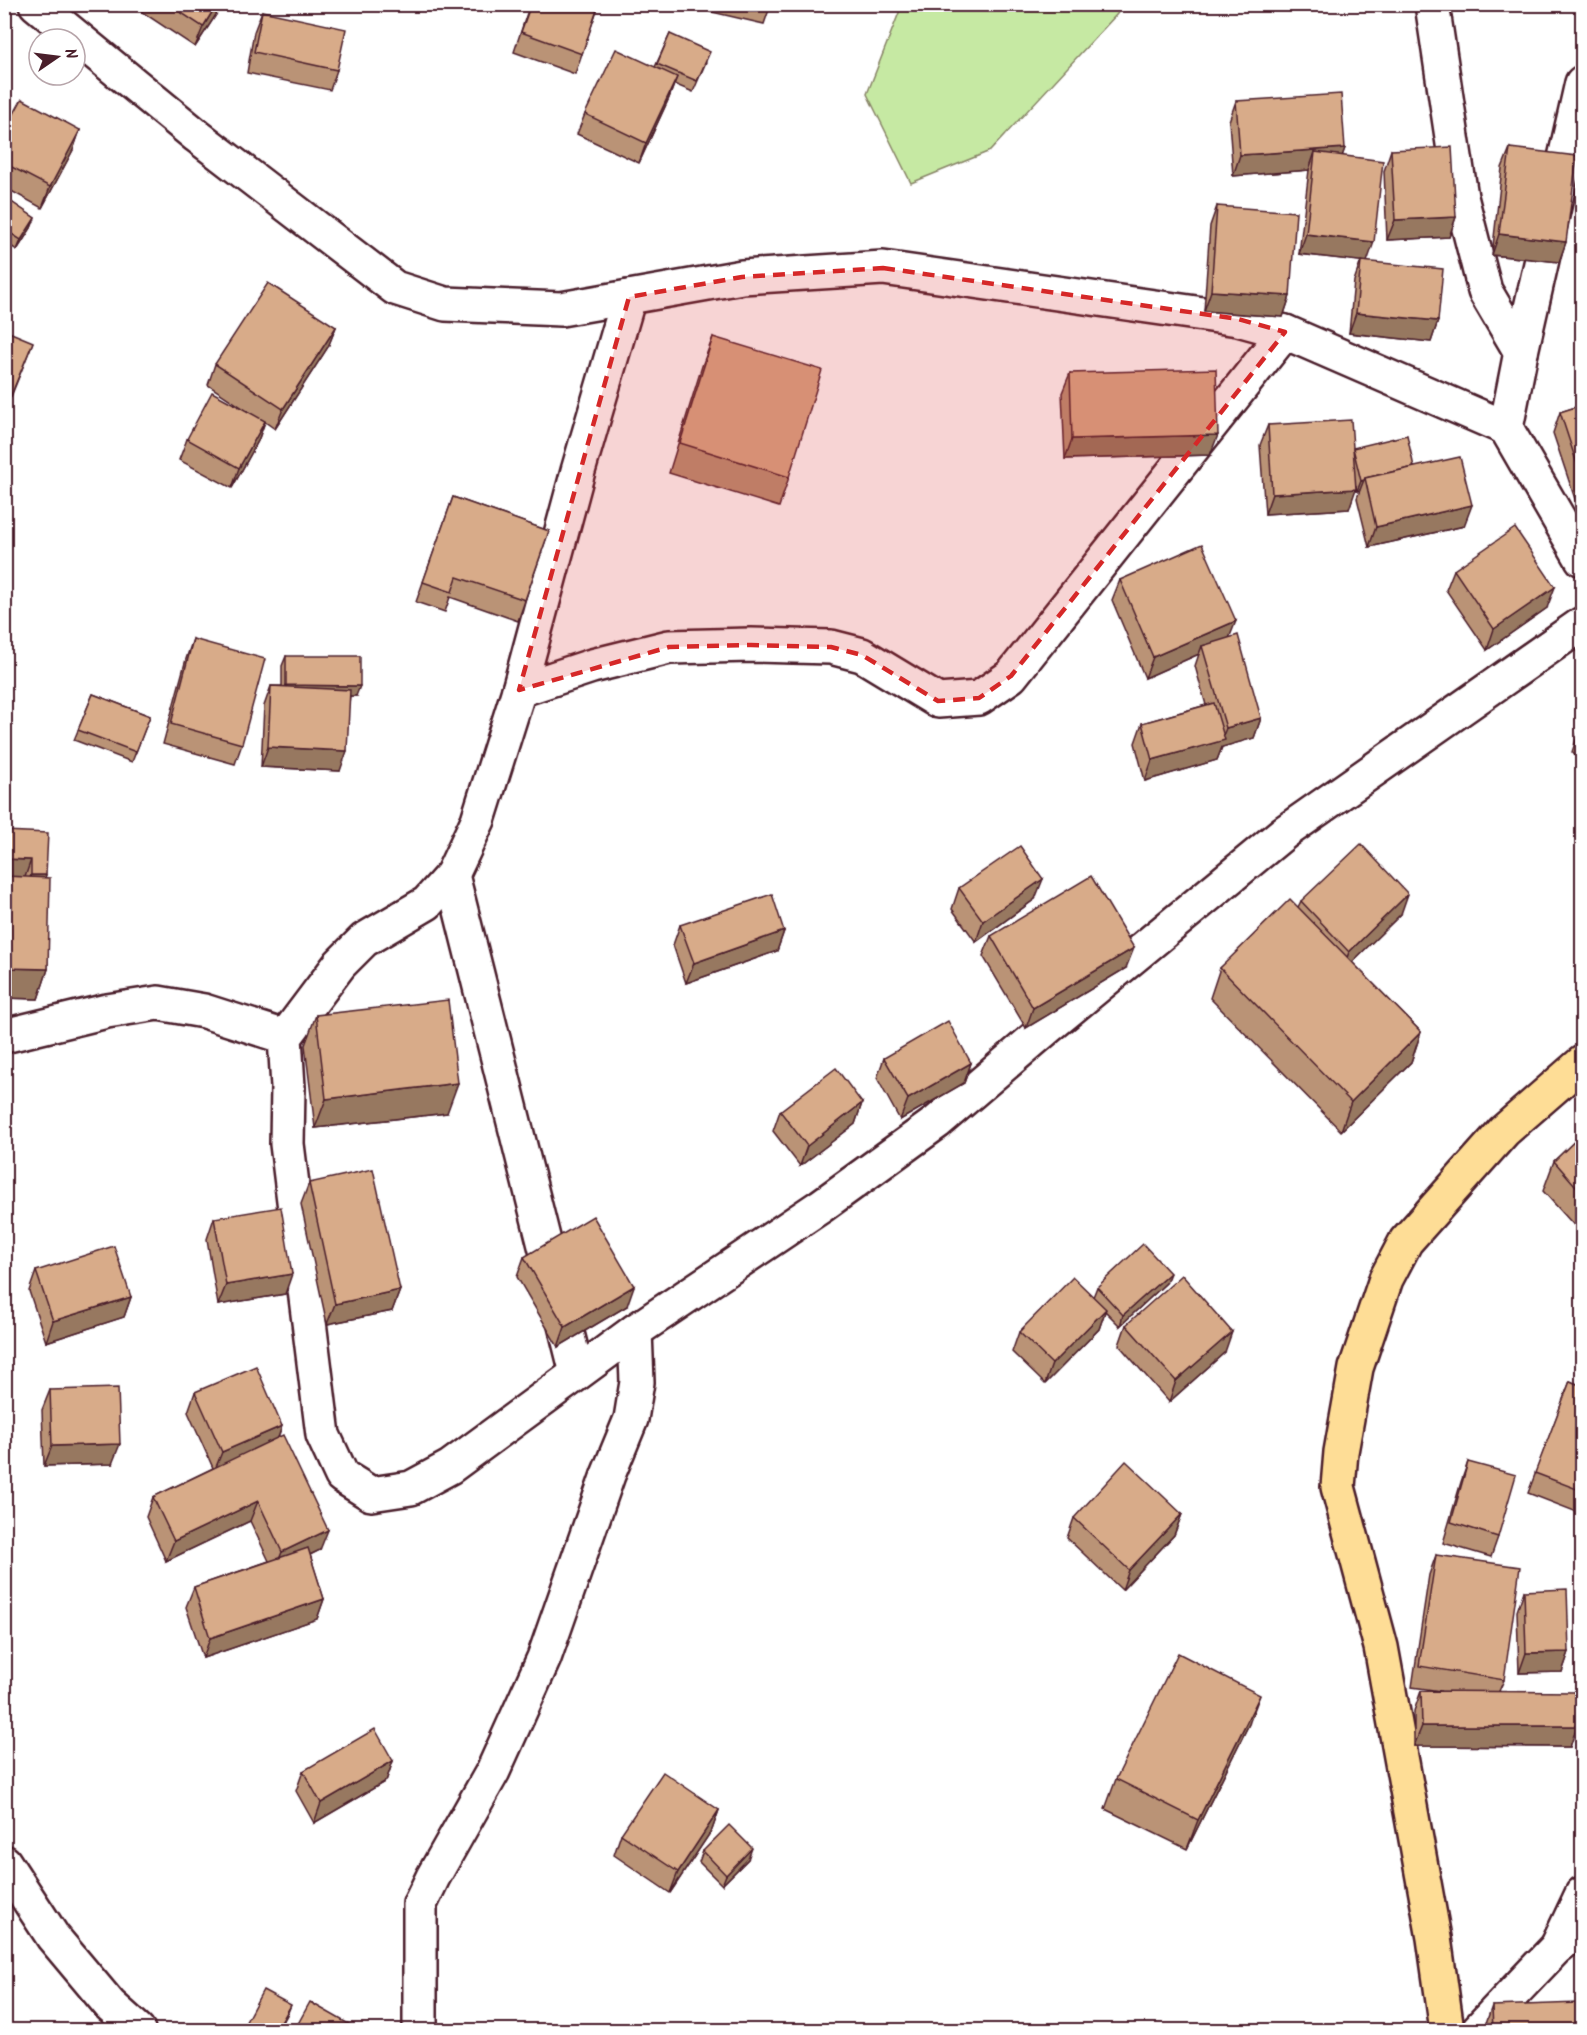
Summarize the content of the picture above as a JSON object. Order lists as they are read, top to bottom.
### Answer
{
  "north": "right"
}
